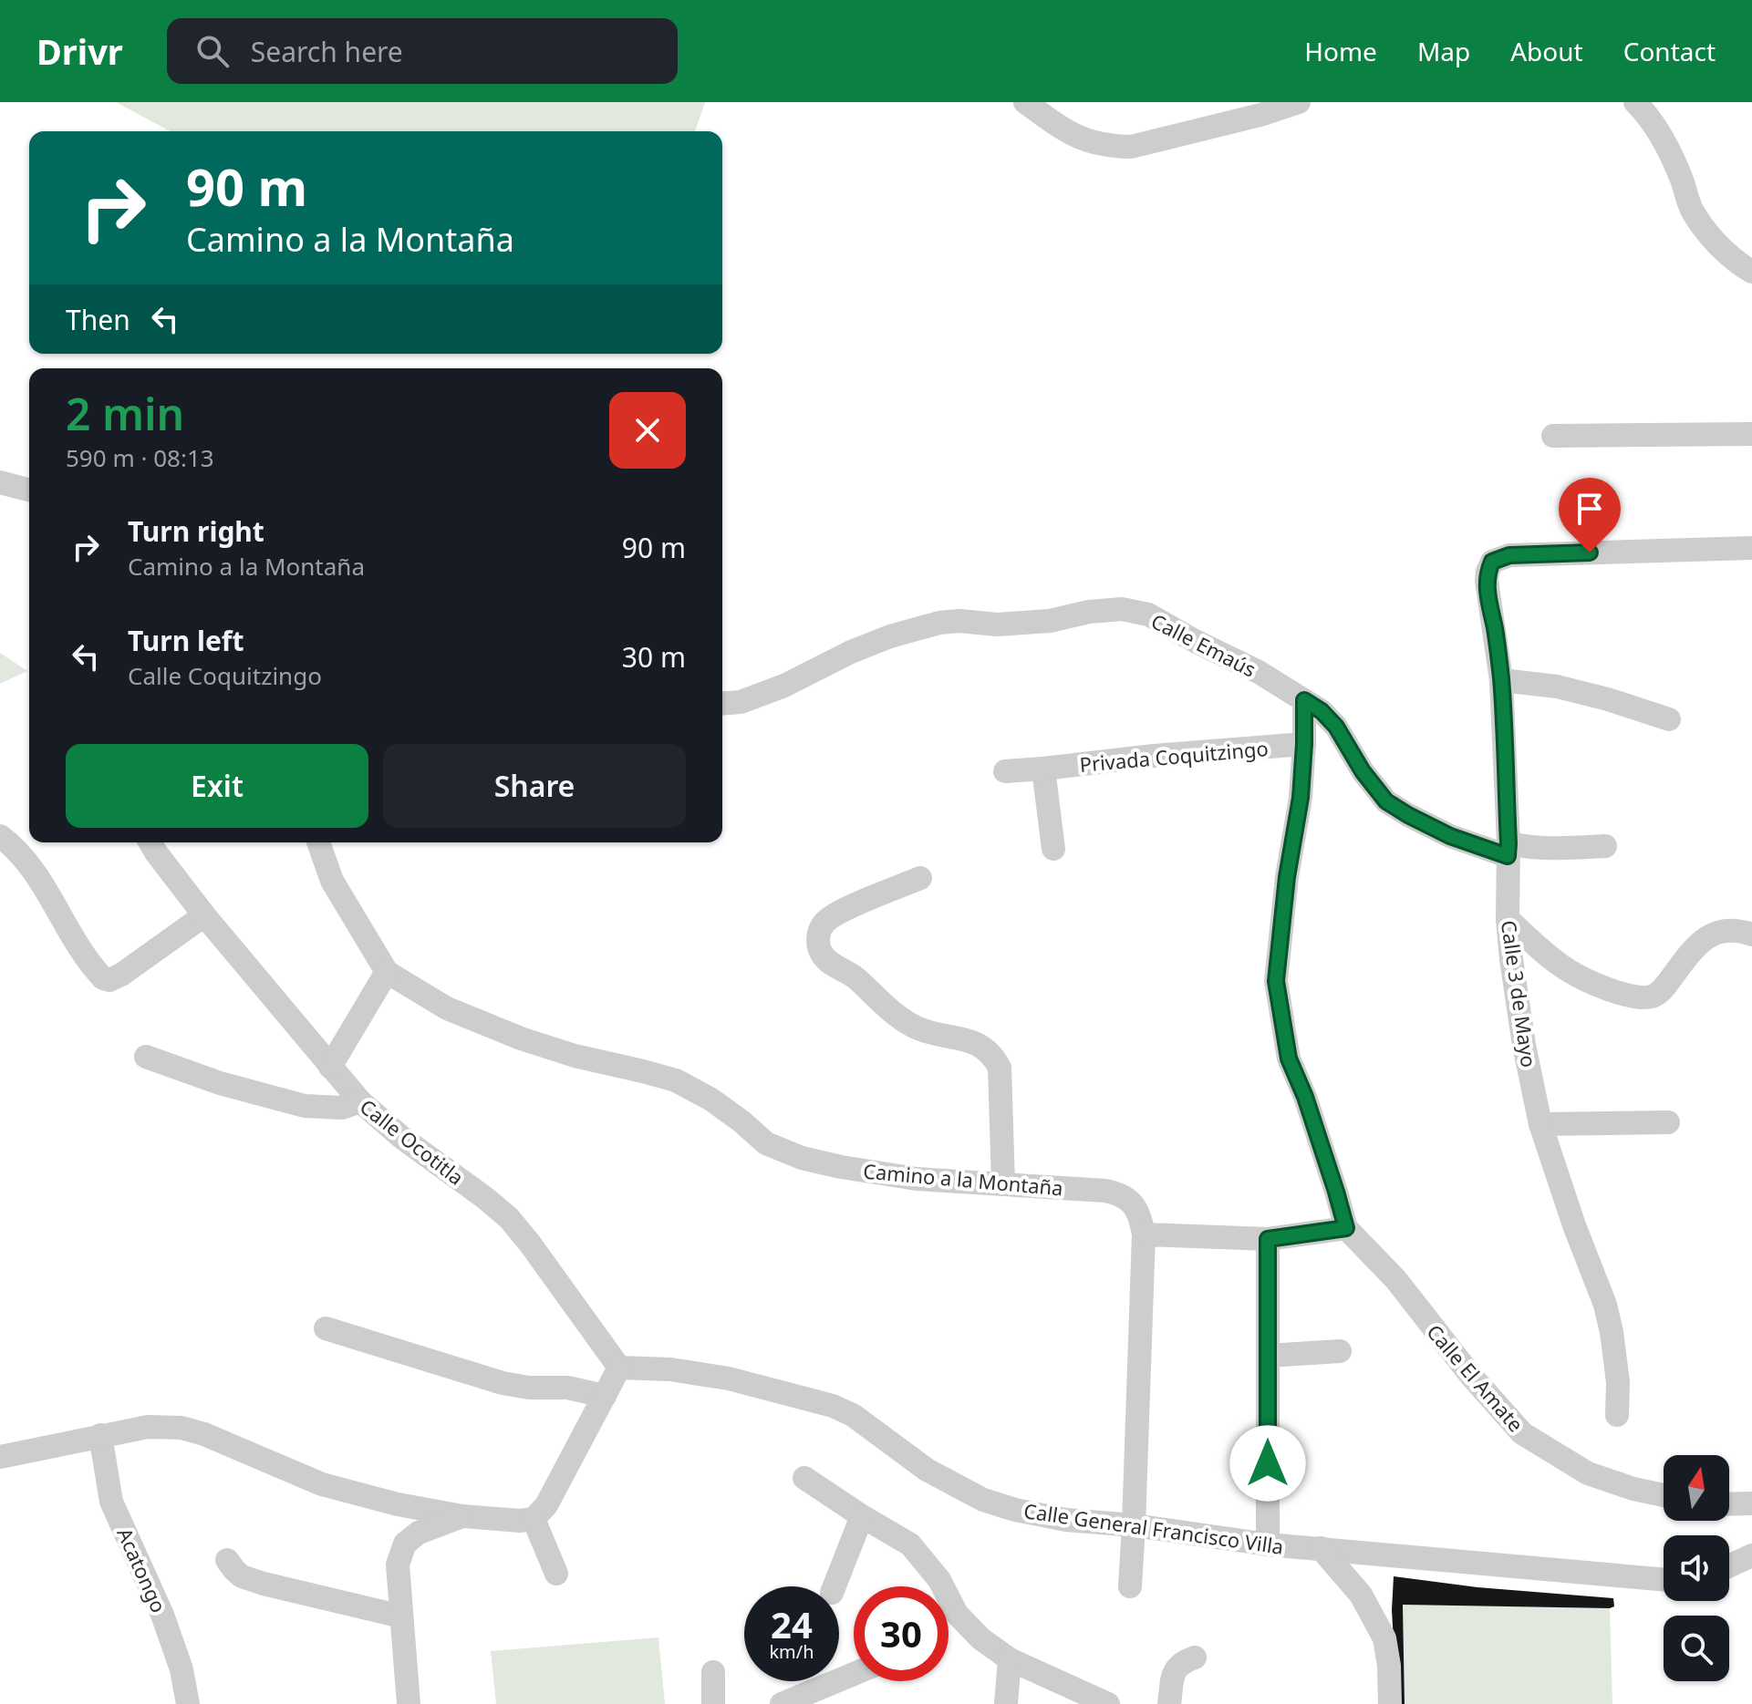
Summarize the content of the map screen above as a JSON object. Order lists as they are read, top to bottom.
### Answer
{
  "streets": {
    "street": [
      "Calle Emaús",
      "Privada Coquitzingo",
      "Calle 3 de Mayo",
      "Calle Ocotitla",
      "Camino a la Montaña",
      "Calle El Amate",
      "Calle General Francisco Villa",
      "Acatongo"
    ]
  },
  "crossings": [
    ["Calle Emaús", "Calle 3 de Mayo"],
    ["Calle Ocotitla", "Calle General Francisco Villa"],
    ["Camino a la Montaña", "Calle General Francisco Villa"]
  ],
  "north": "top",
  "page": {
    "header": "Drivr",
    "search": "Search here",
    "nav": [
      "Home",
      "Map",
      "About",
      "Contact"
    ],
    "turn": ["90 m", "Camino a la Montaña"],
    "then": "Then",
    "heading": ["2 min", "590 m · 08:13"],
    "list": [
      {
        "name": "Turn right",
        "note": "Camino a la Montaña",
        "value": "90 m"
      },
      {
        "name": "Turn left",
        "note": "Calle Coquitzingo",
        "value": "30 m"
      }
    ],
    "buttons": ["Exit", "Share"],
    "speed": "24 km/h",
    "limit": "30"
  }
}
